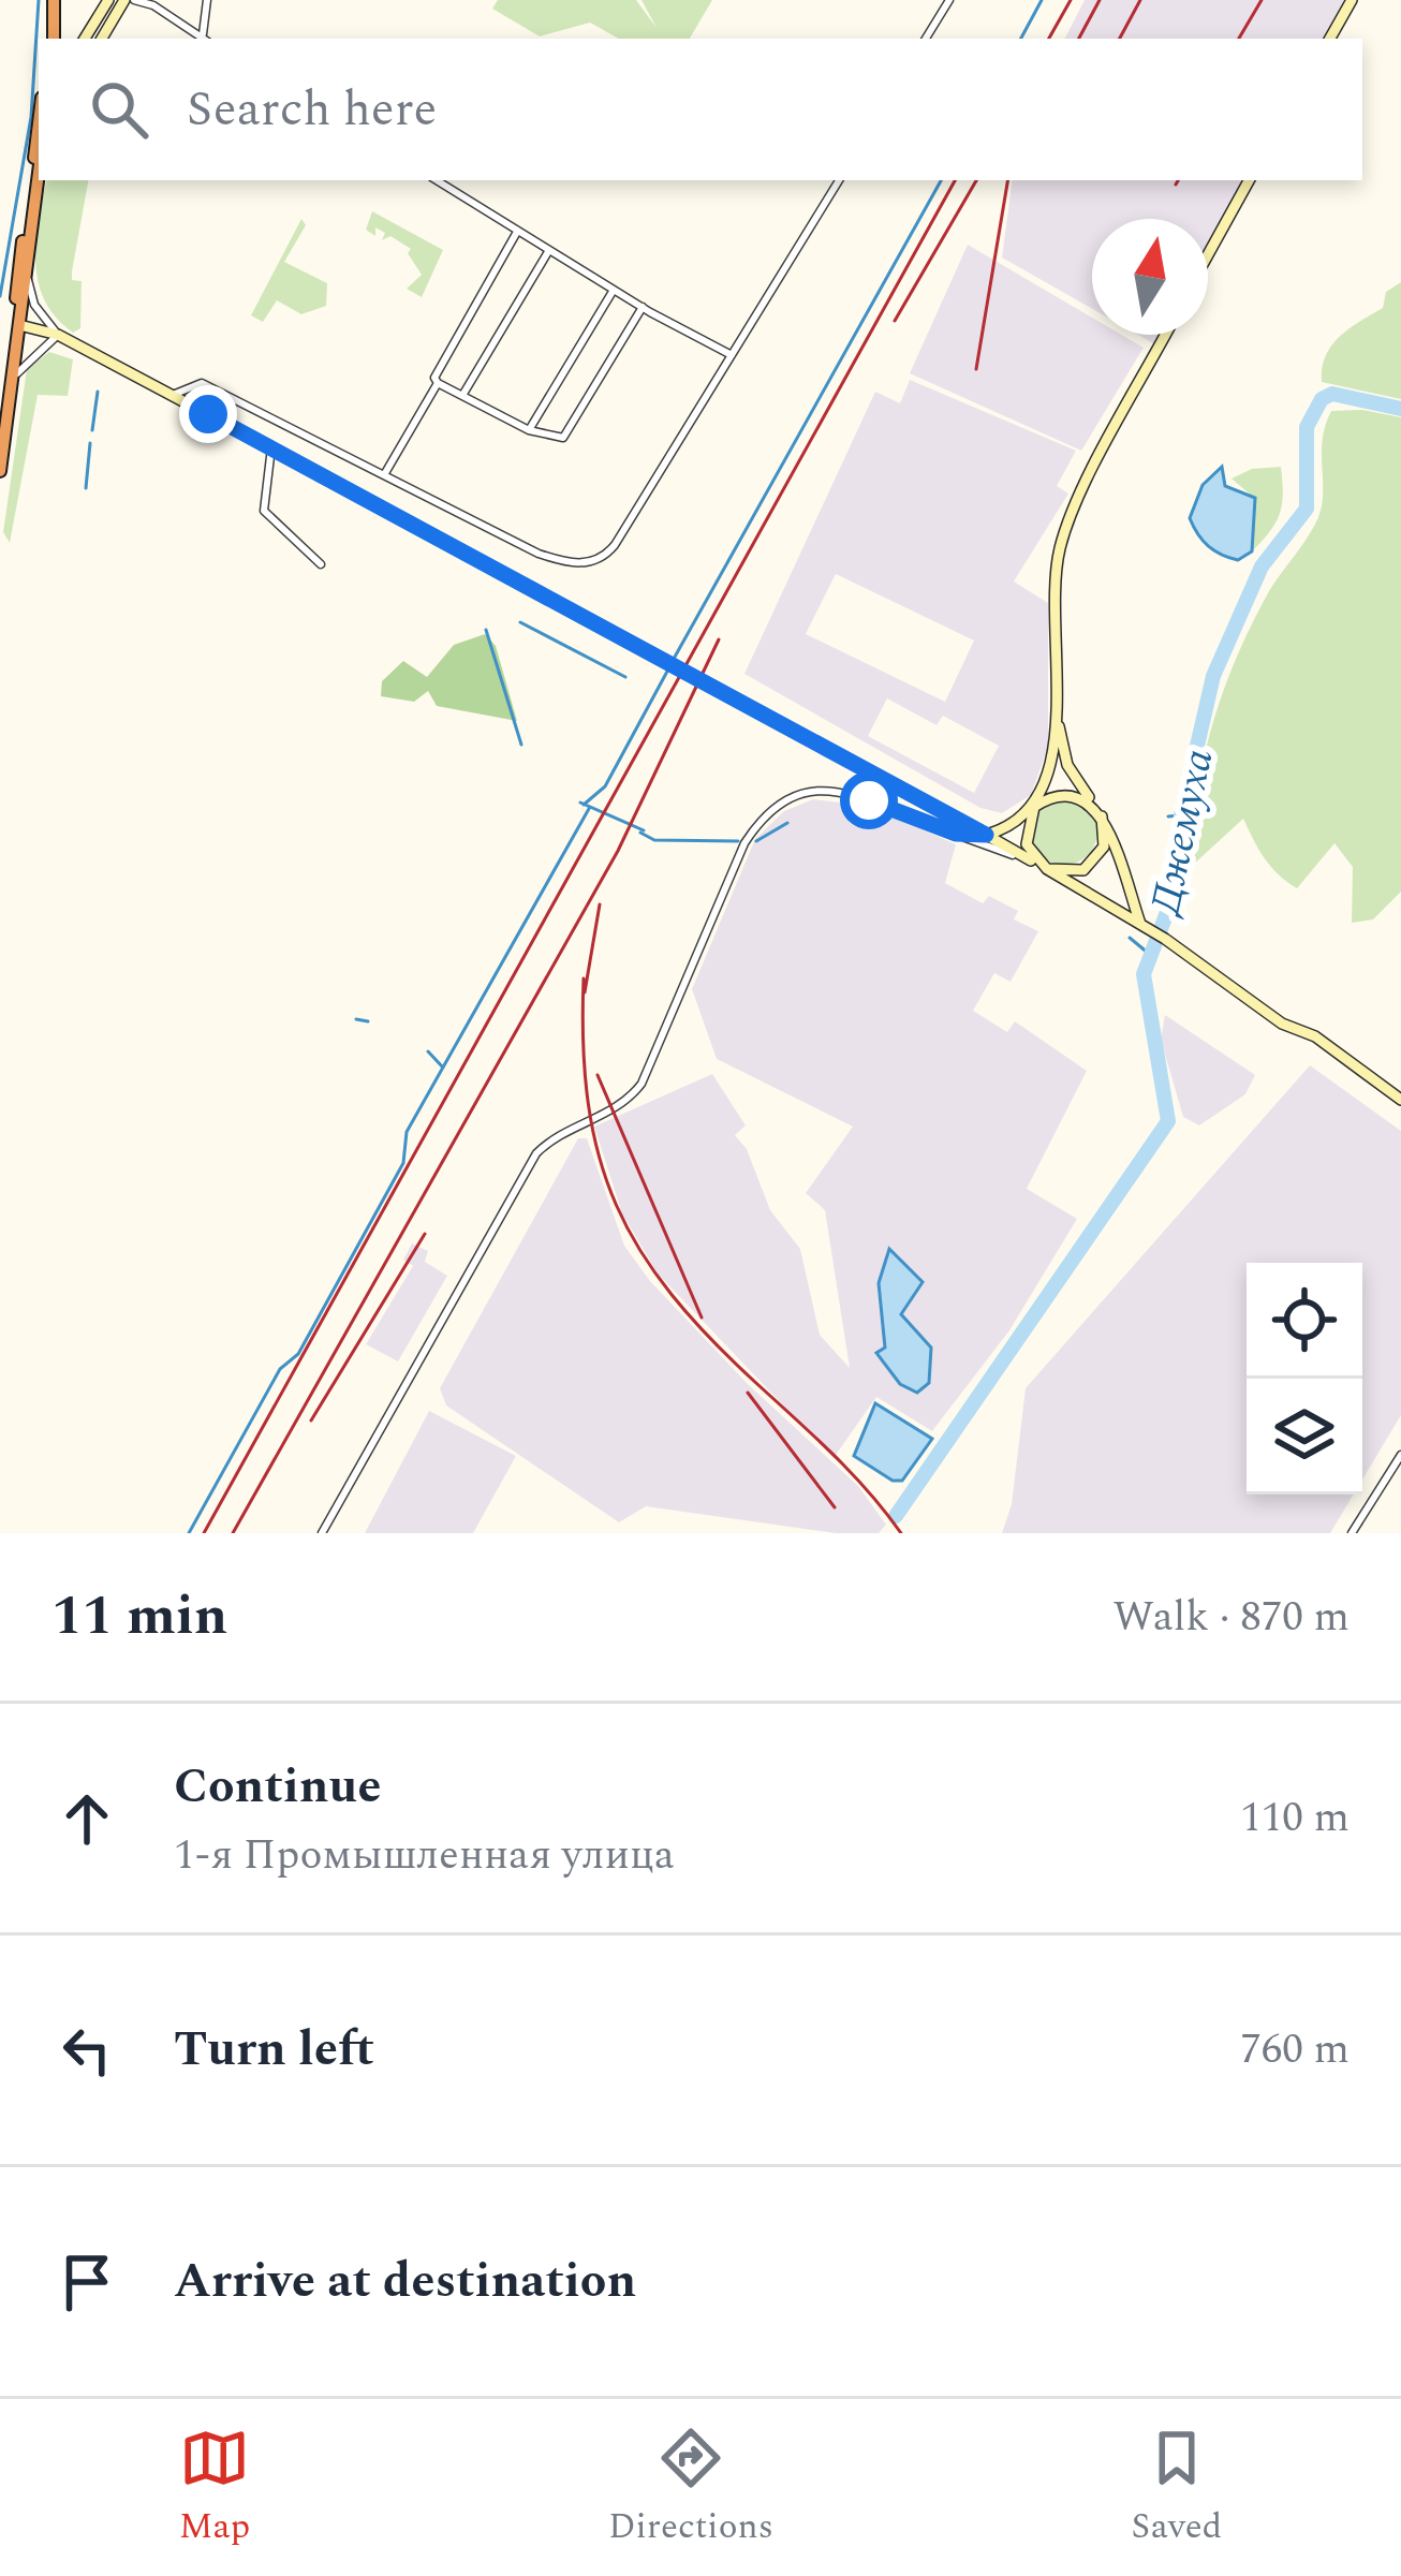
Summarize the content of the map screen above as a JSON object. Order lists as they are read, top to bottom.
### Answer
{
  "water": ["Джемуха"],
  "north": "top",
  "page": {
    "search": "Search here",
    "heading": ["11 min", "Walk · 870 m"],
    "list": [
      ["Continue", "1-я Промышленная улица", "110 m"],
      ["Turn left", "760 m"],
      "Arrive at destination"
    ],
    "nav": ["Map", "Directions", "Saved"]
  }
}
